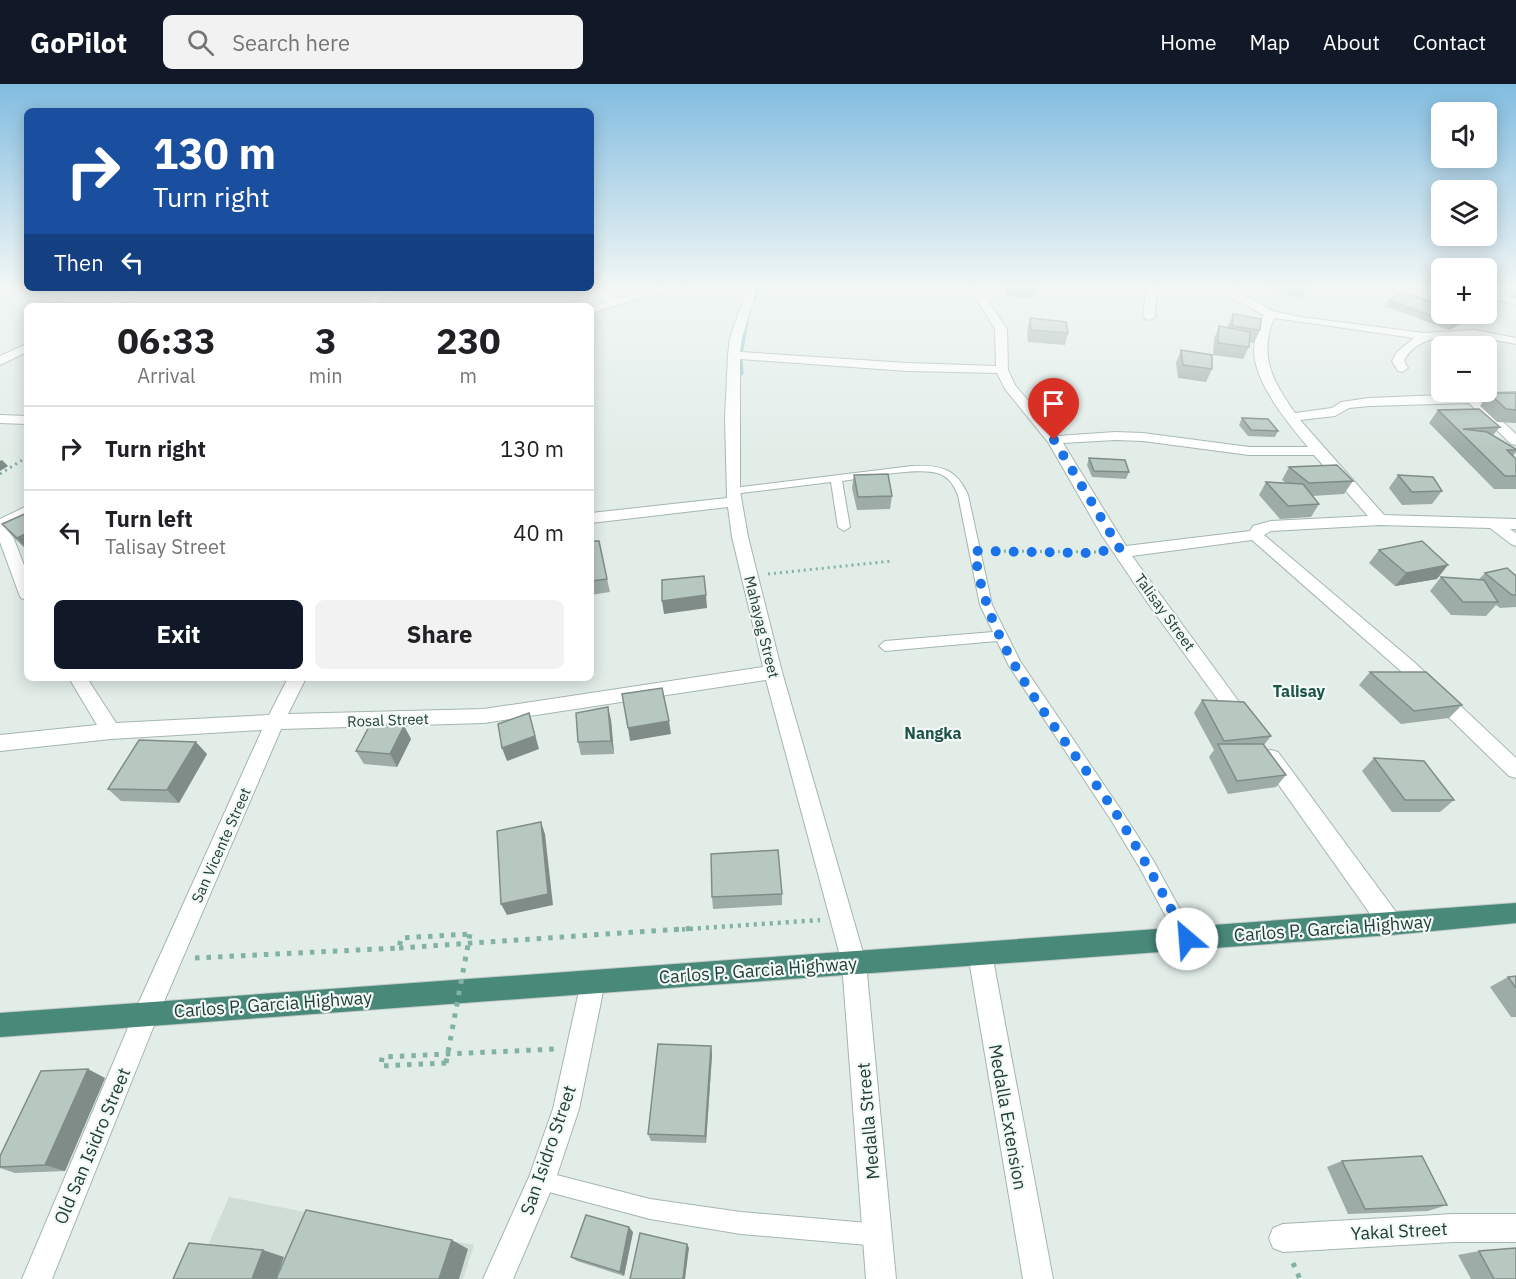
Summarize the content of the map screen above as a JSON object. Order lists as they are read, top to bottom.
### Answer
{
  "streets": {
    "highway": ["Carlos P. Garcia Highway"],
    "street": [
      "Talisay Street",
      "Mahayag Street",
      "Rosal Street",
      "San Vicente Street",
      "Medalla Extension",
      "Medalla Street",
      "Old San Isidro Street",
      "San Isidro Street",
      "Yakal Street"
    ]
  },
  "crossings": [
    ["Mahayag Street", "Rosal Street"],
    ["Mahayag Street", "Carlos P. Garcia Highway"],
    ["Mahayag Street", "Medalla Street"],
    ["Rosal Street", "San Vicente Street"],
    ["San Vicente Street", "Carlos P. Garcia Highway"],
    ["San Vicente Street", "Old San Isidro Street"],
    ["Carlos P. Garcia Highway", "Medalla Extension"],
    ["Carlos P. Garcia Highway", "Medalla Street"],
    ["Carlos P. Garcia Highway", "Old San Isidro Street"],
    ["Carlos P. Garcia Highway", "San Isidro Street"]
  ],
  "districts": ["Talisay", "Nangka"],
  "page": {
    "header": "GoPilot",
    "search": "Search here",
    "nav": [
      "Home",
      "Map",
      "About",
      "Contact"
    ],
    "map_buttons": ["+", "−"],
    "turn": ["130 m", "Turn right"],
    "then": "Then",
    "eta": [
      "06:33",
      "Arrival",
      "3",
      "min",
      "230",
      "m"
    ],
    "list": [
      {
        "name": "Turn right",
        "value": "130 m"
      },
      {
        "name": "Turn left",
        "note": "Talisay Street",
        "value": "40 m"
      }
    ],
    "buttons": ["Exit", "Share"]
  }
}
